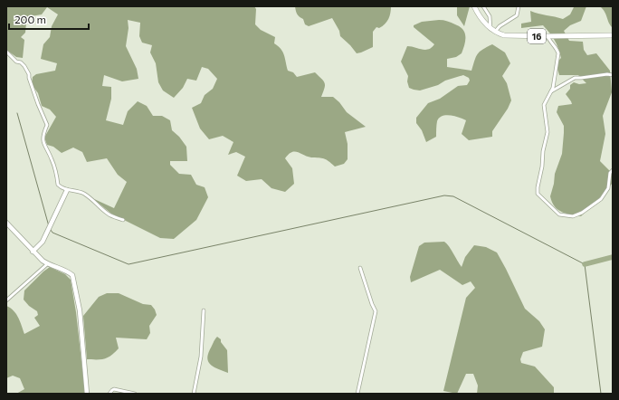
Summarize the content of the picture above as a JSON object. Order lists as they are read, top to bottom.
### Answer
{
  "streets": {
    "main road": ["16"]
  },
  "scale_bar": "200 m"
}
